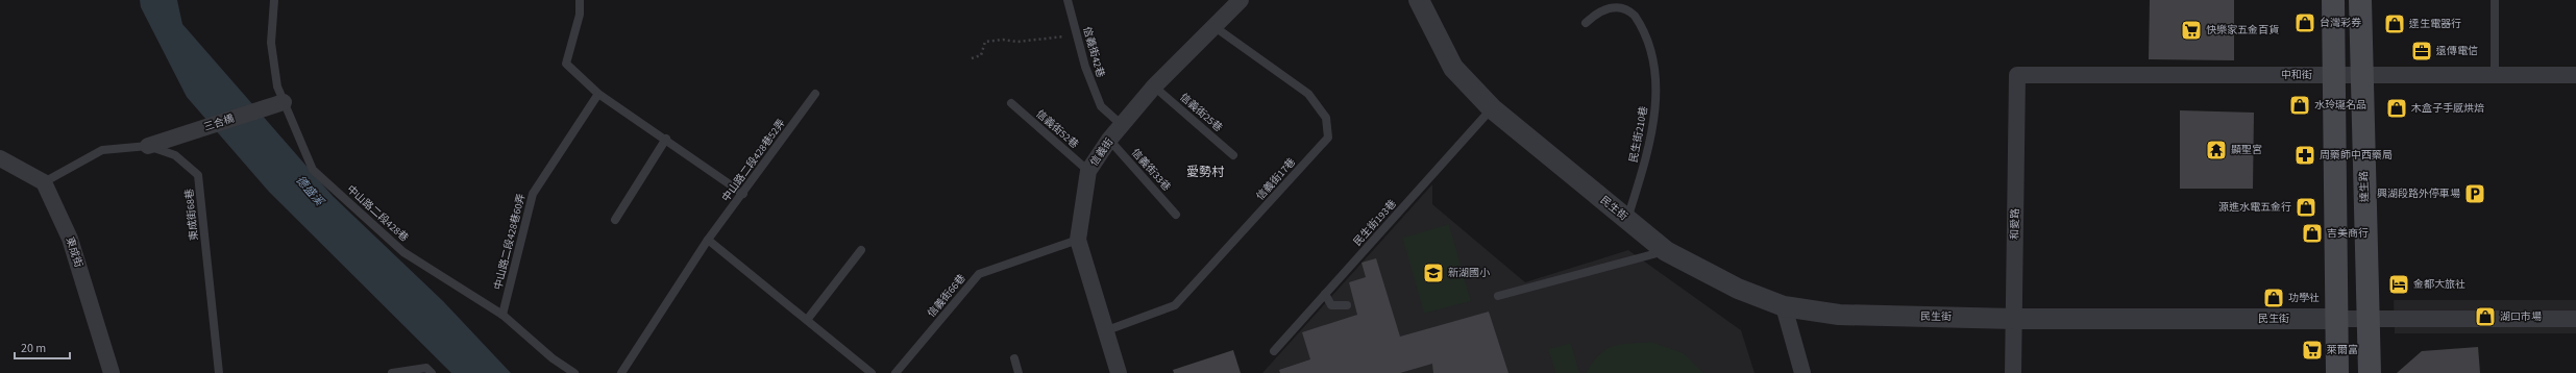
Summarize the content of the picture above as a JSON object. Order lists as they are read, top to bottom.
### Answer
{
  "streets": {
    "main road": ["達生路"],
    "street": [
      "中和街",
      "三合橋",
      "信義街",
      "民生街",
      "和愛路",
      "東成街"
    ],
    "lane": [
      "信義街42巷",
      "信義街25巷",
      "信義街52巷",
      "民生街210巷",
      "中山路二段428巷52弄",
      "信義街33巷",
      "信義街17巷",
      "中山路二段428巷",
      "東成街68巷",
      "民生街193巷",
      "中山路二段428巷60弄",
      "信義街66巷"
    ]
  },
  "crossings": [
    ["信義街42巷", "信義街"],
    ["中和街", "達生路"],
    ["中和街", "和愛路"],
    ["信義街25巷", "信義街"],
    ["三合橋", "中山路二段428巷"],
    ["三合橋", "東成街68巷"],
    ["信義街52巷", "信義街"],
    ["民生街210巷", "民生街"],
    ["信義街", "信義街33巷"],
    ["信義街", "信義街17巷"],
    ["信義街", "信義街66巷"],
    ["達生路", "民生街"],
    ["民生街", "民生街193巷"],
    ["民生街", "和愛路"],
    ["中山路二段428巷", "中山路二段428巷60弄"],
    ["東成街68巷", "東成街"]
  ],
  "districts": ["愛勢村"],
  "water": ["德盛溪"],
  "places": {
    "shop": [
      "台灣彩券",
      "達生電器行",
      "水玲瓏名品",
      "木盒子手感烘焙",
      "源進水電五金行",
      "吉美商行",
      "功學社",
      "湖口市場"
    ],
    "supermarket": ["快樂家五金百貨", "萊爾富"],
    "office": ["遠傳電信"],
    "temple": ["顯聖宮"],
    "pharmacy": ["周藥師中西藥局"],
    "parking": ["興湖段路外停車場"],
    "school or university": ["新湖國小"],
    "hotel": ["金都大旅社"]
  },
  "scale_bar": "20 m"
}
